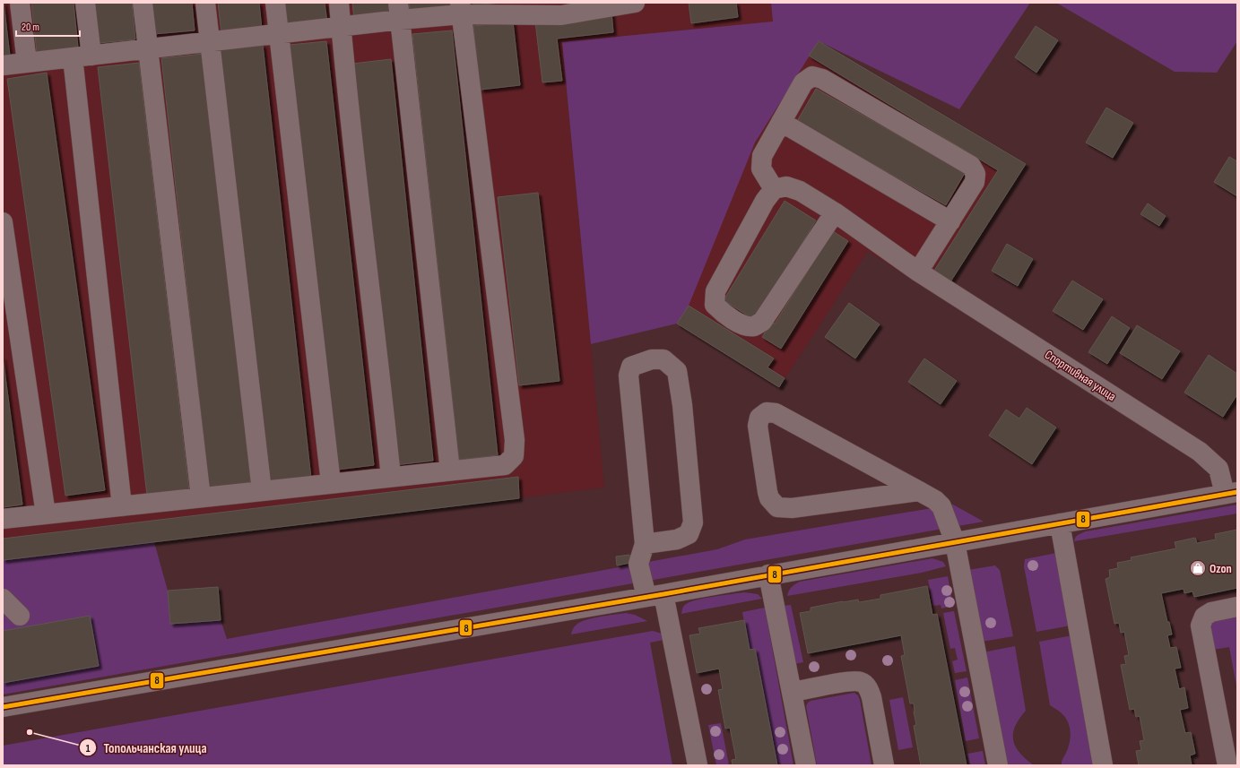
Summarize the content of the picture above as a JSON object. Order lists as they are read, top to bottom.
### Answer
{
  "streets": {
    "street": ["Спортивная улица"]
  },
  "places": {
    "shop": ["Ozon"],
    "other": ["Топольчанская улица"]
  },
  "lines": ["transit line 8"],
  "scale_bar": "20 m"
}
